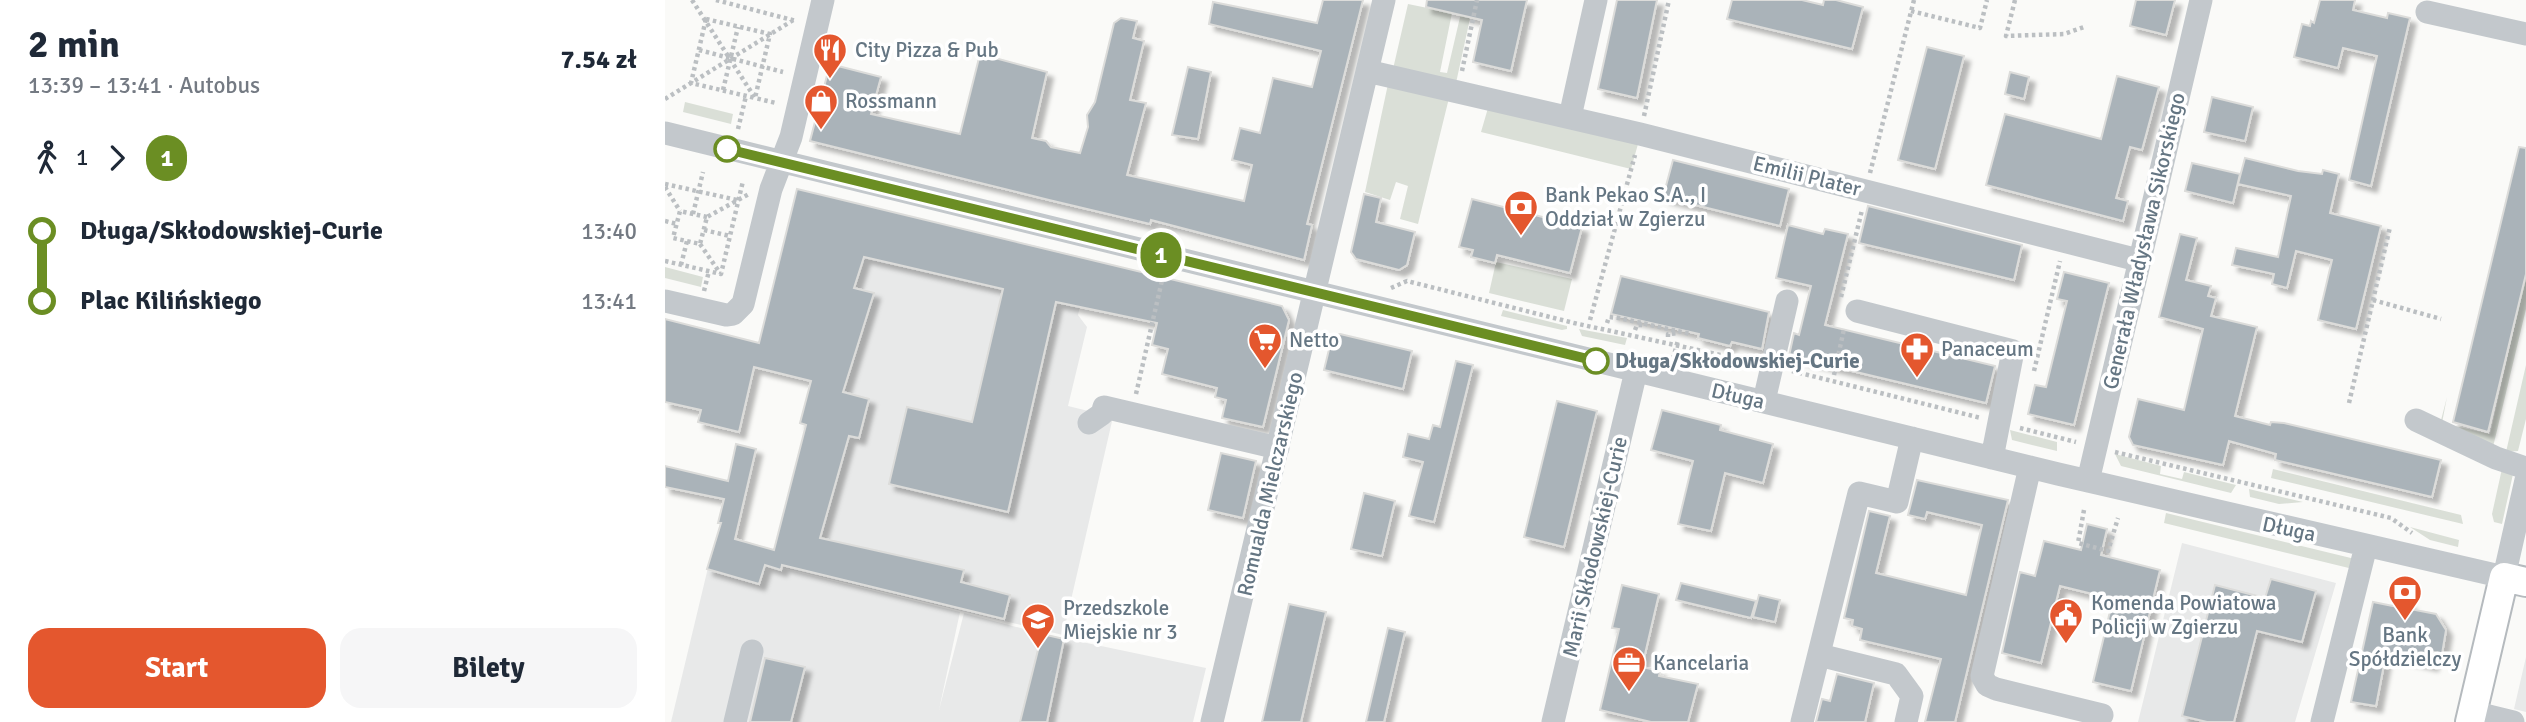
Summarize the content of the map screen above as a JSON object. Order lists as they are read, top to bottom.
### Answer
{
  "streets": {
    "street": [
      "Emilii Plater",
      "Generała Władysława Sikorskiego",
      "Długa",
      "Romualda Mielczarskiego",
      "Marii Skłodowskiej-Curie"
    ]
  },
  "crossings": [
    ["Emilii Plater", "Generała Władysława Sikorskiego"],
    ["Emilii Plater", "Romualda Mielczarskiego"],
    ["Generała Władysława Sikorskiego", "Długa"],
    ["Długa", "Romualda Mielczarskiego"],
    ["Długa", "Marii Skłodowskiej-Curie"]
  ],
  "places": {
    "restaurant": ["City Pizza & Pub"],
    "shop": ["Rossmann"],
    "bank": ["Bank Pekao S.A., I Oddział w Zgierzu", "Bank Spółdzielczy"],
    "other": ["Długa/Skłodowskiej-Curie"],
    "supermarket": ["Netto"],
    "pharmacy": ["Panaceum"],
    "public building": ["Komenda Powiatowa Policji w Zgierzu"],
    "school or university": ["Przedszkole Miejskie nr 3"],
    "office": ["Kancelaria"]
  },
  "lines": ["bus line 1"],
  "page": {
    "heading": ["2 min", "13:39 – 13:41 · Autobus", "7.54 zł"],
    "on_map": "1",
    "legs": ["1", "1"],
    "list": [
      {
        "name": "Długa/Skłodowskiej-Curie",
        "value": "13:40"
      },
      {
        "name": "Plac Kilińskiego",
        "value": "13:41"
      }
    ],
    "buttons": ["Start", "Bilety"]
  }
}
